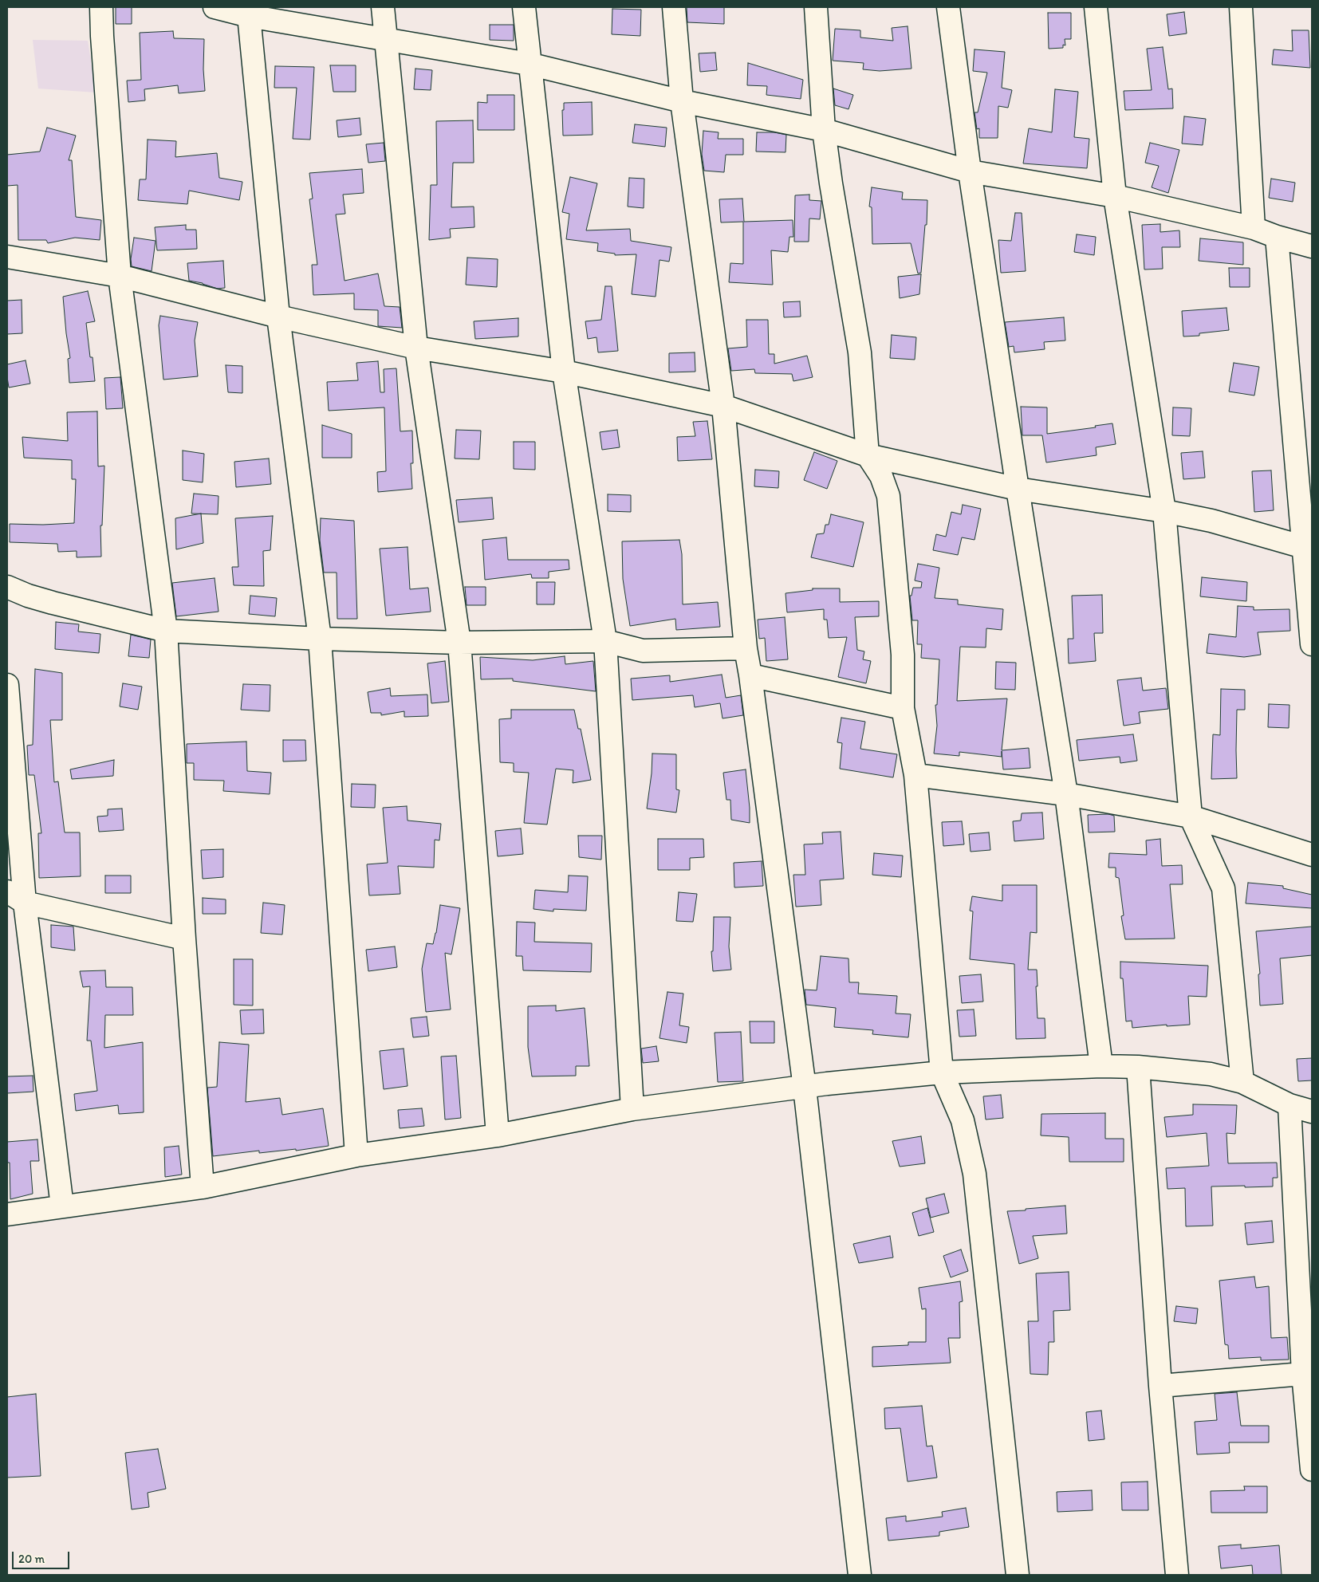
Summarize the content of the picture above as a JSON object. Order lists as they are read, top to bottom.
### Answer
{
  "scale_bar": "20 m"
}
